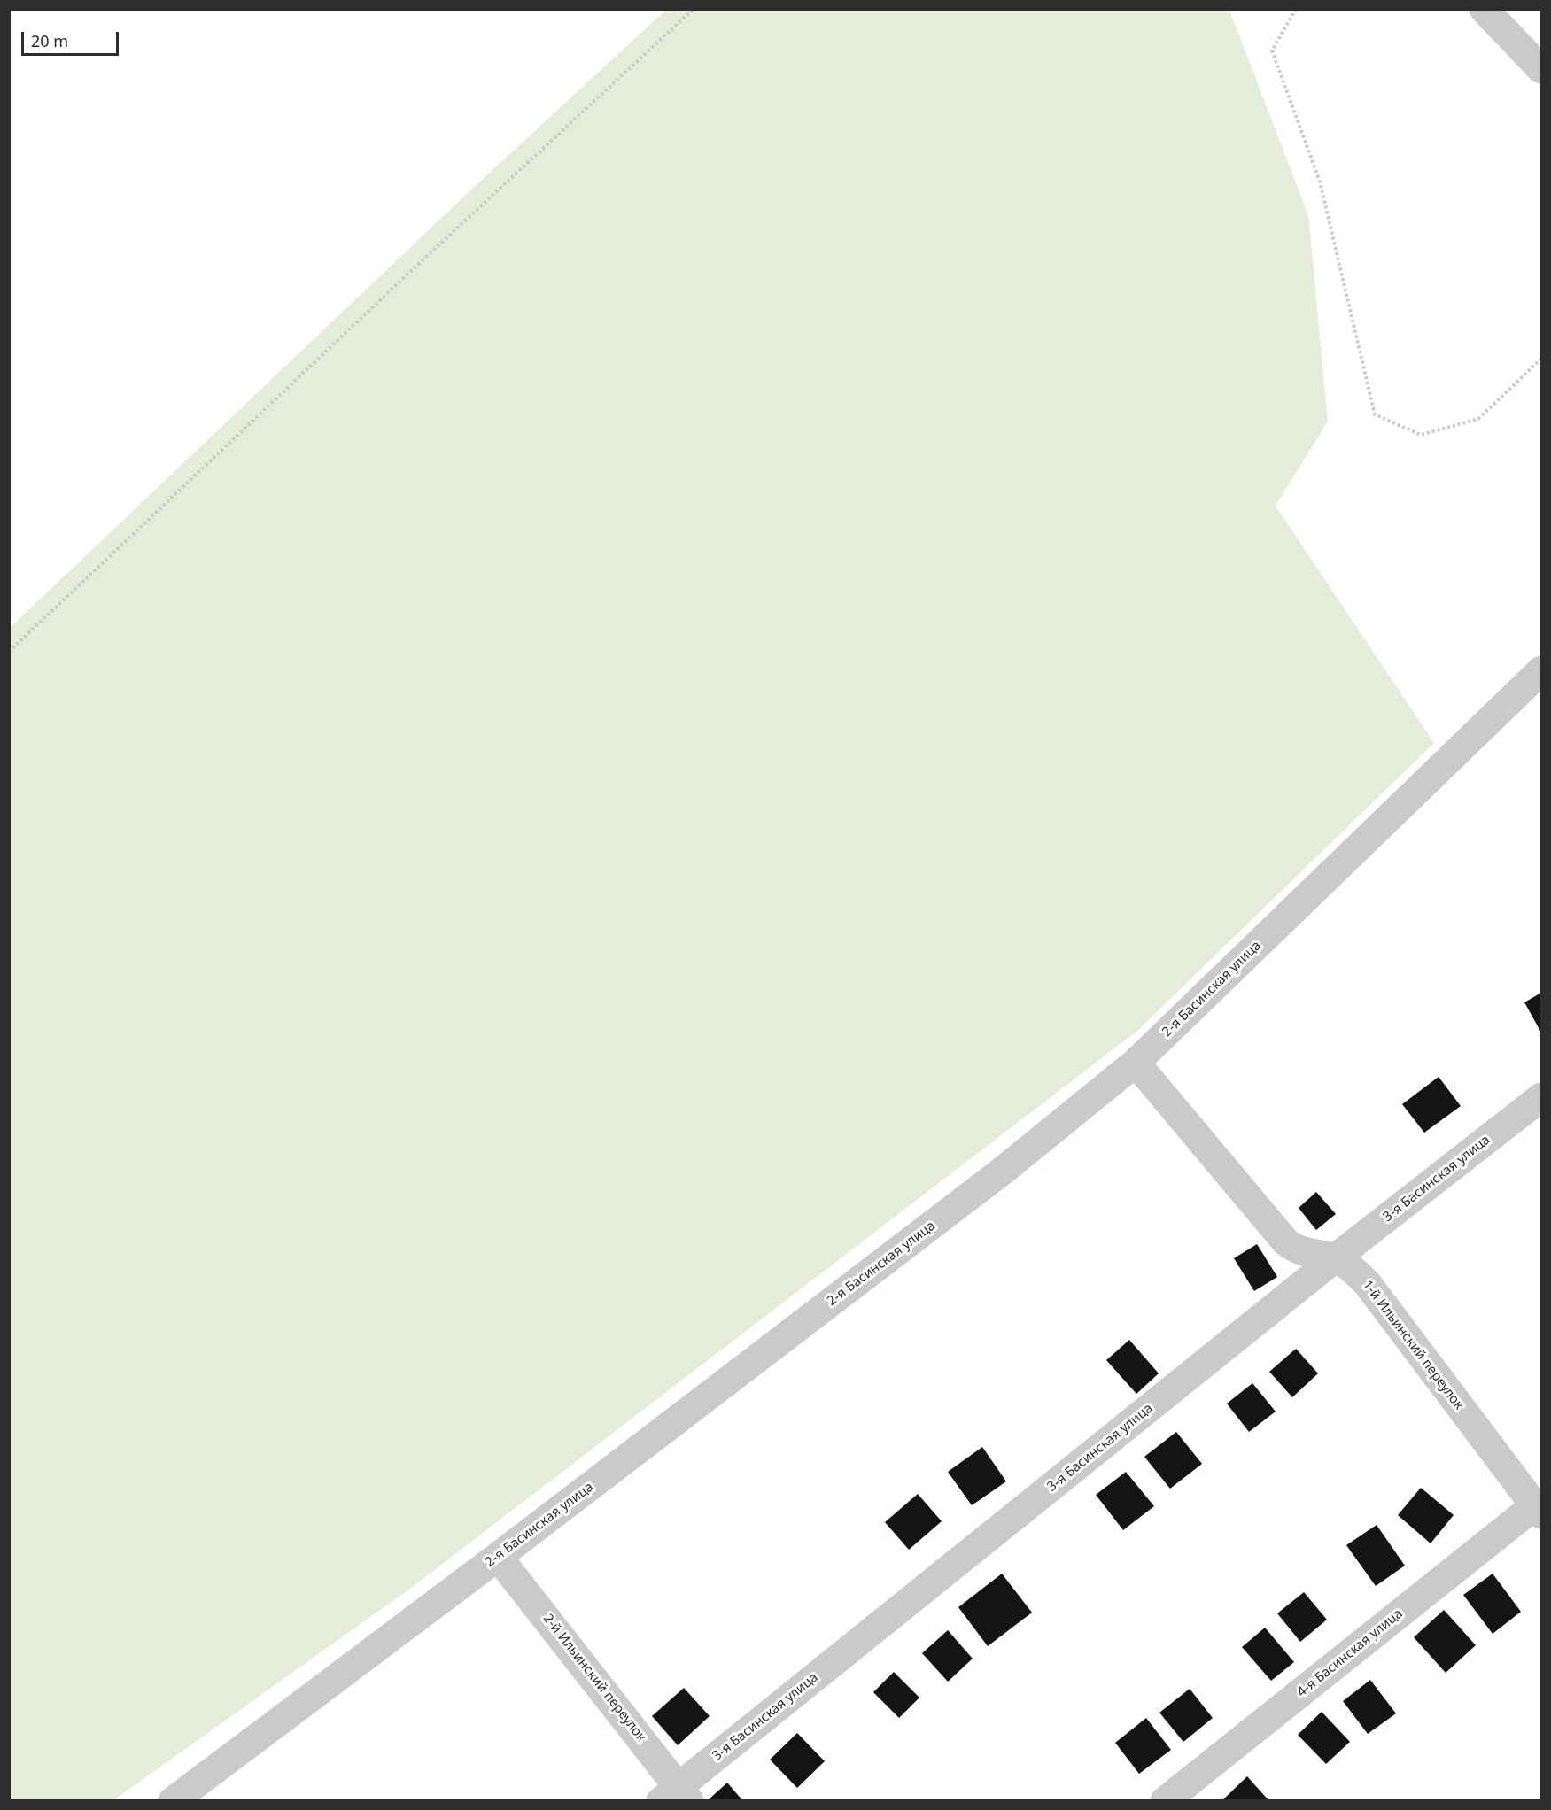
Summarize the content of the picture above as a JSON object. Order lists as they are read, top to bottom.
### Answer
{
  "streets": {
    "street": [
      "2-я Басинская улица",
      "3-я Басинская улица",
      "1-й Ильинский переулок",
      "4-я Басинская улица",
      "2-й Ильинский переулок"
    ]
  },
  "crossings": [
    ["2-я Басинская улица", "1-й Ильинский переулок"],
    ["2-я Басинская улица", "2-й Ильинский переулок"],
    ["3-я Басинская улица", "1-й Ильинский переулок"],
    ["3-я Басинская улица", "2-й Ильинский переулок"],
    ["1-й Ильинский переулок", "4-я Басинская улица"]
  ],
  "scale_bar": "20 m"
}
